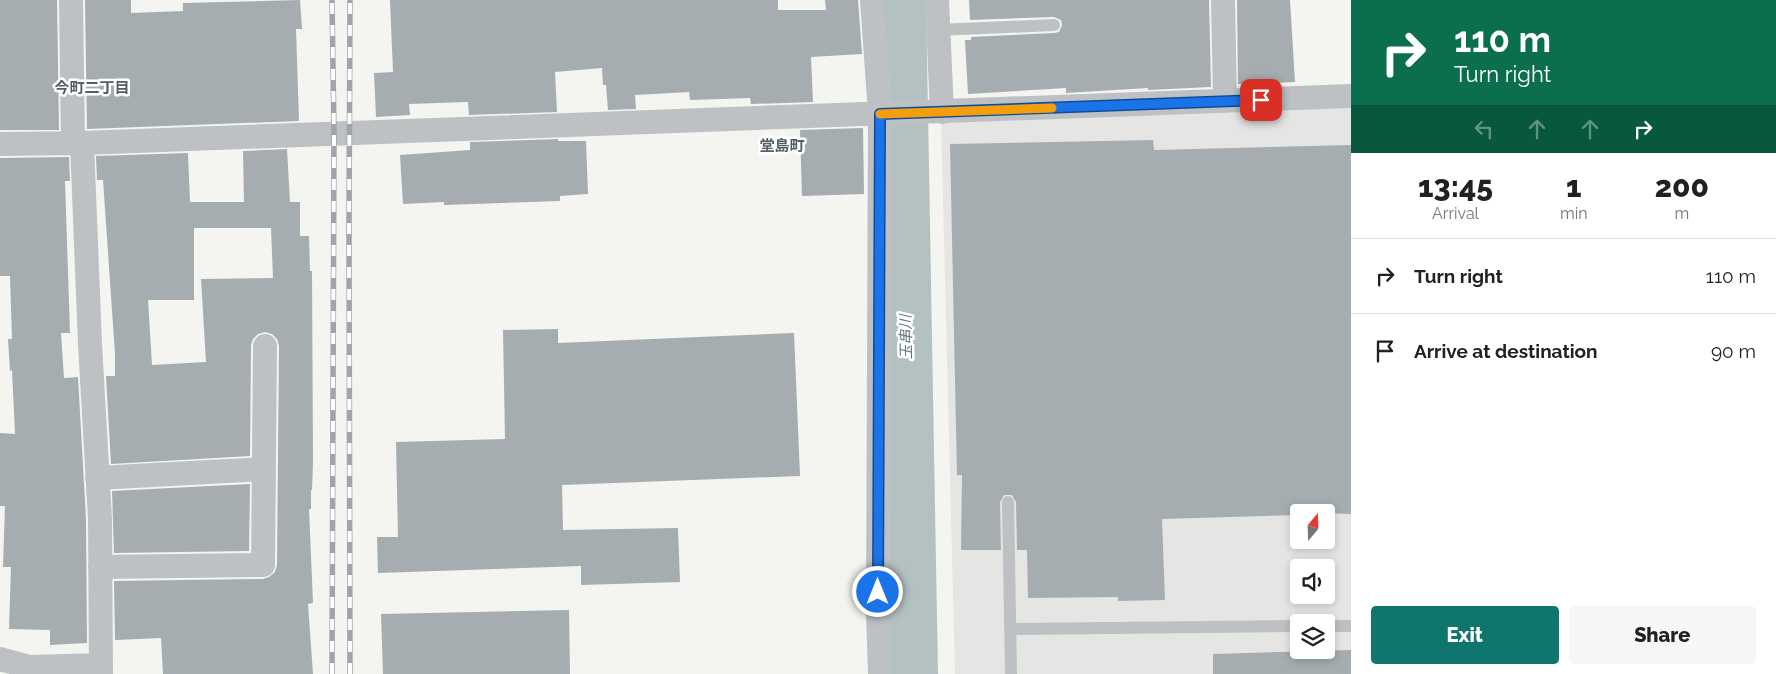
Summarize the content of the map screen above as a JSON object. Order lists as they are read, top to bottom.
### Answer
{
  "districts": ["今町二丁目", "堂島町"],
  "water": ["玉串川"],
  "north": "top",
  "page": {
    "turn": ["110 m", "Turn right"],
    "eta": [
      "13:45",
      "Arrival",
      "1",
      "min",
      "200",
      "m"
    ],
    "list": [
      {
        "name": "Turn right",
        "value": "110 m"
      },
      {
        "name": "Arrive at destination",
        "value": "90 m"
      }
    ],
    "buttons": ["Exit", "Share"]
  }
}
